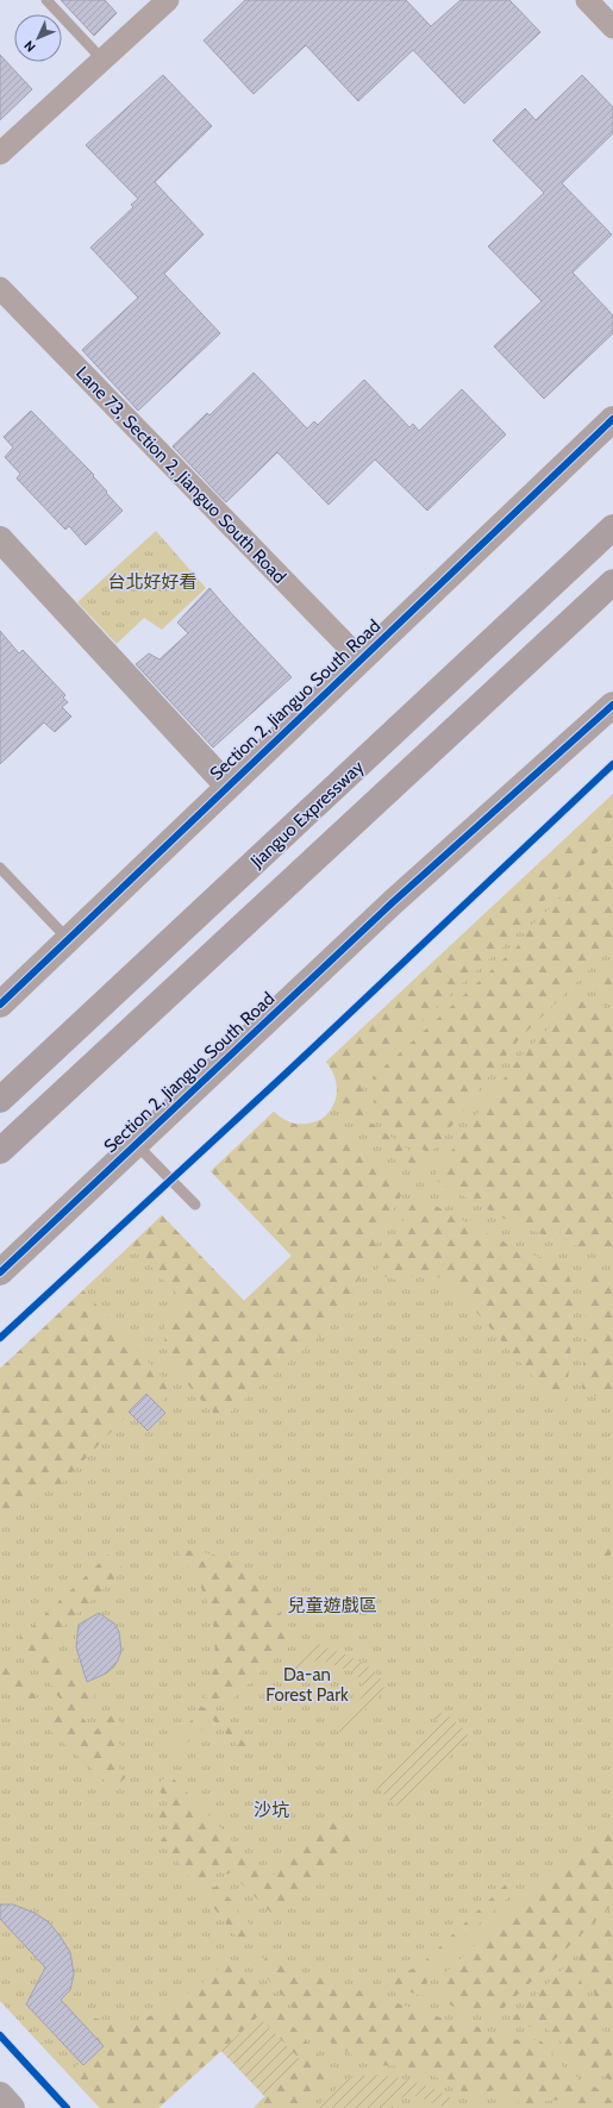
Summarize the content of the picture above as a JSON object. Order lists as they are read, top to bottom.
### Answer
{
  "streets": {
    "highway": ["Jianguo Expressway"],
    "street": ["Lane 73, Section 2, Jianguo South Road", "Section 2, Jianguo South Road"]
  },
  "crossings": [
    ["Lane 73, Section 2, Jianguo South Road", "Section 2, Jianguo South Road"]
  ],
  "parks": [
    "台北好好看",
    "兒童遊戲區",
    "Da-an Forest Park",
    "沙坑"
  ],
  "north": "bottom left"
}
